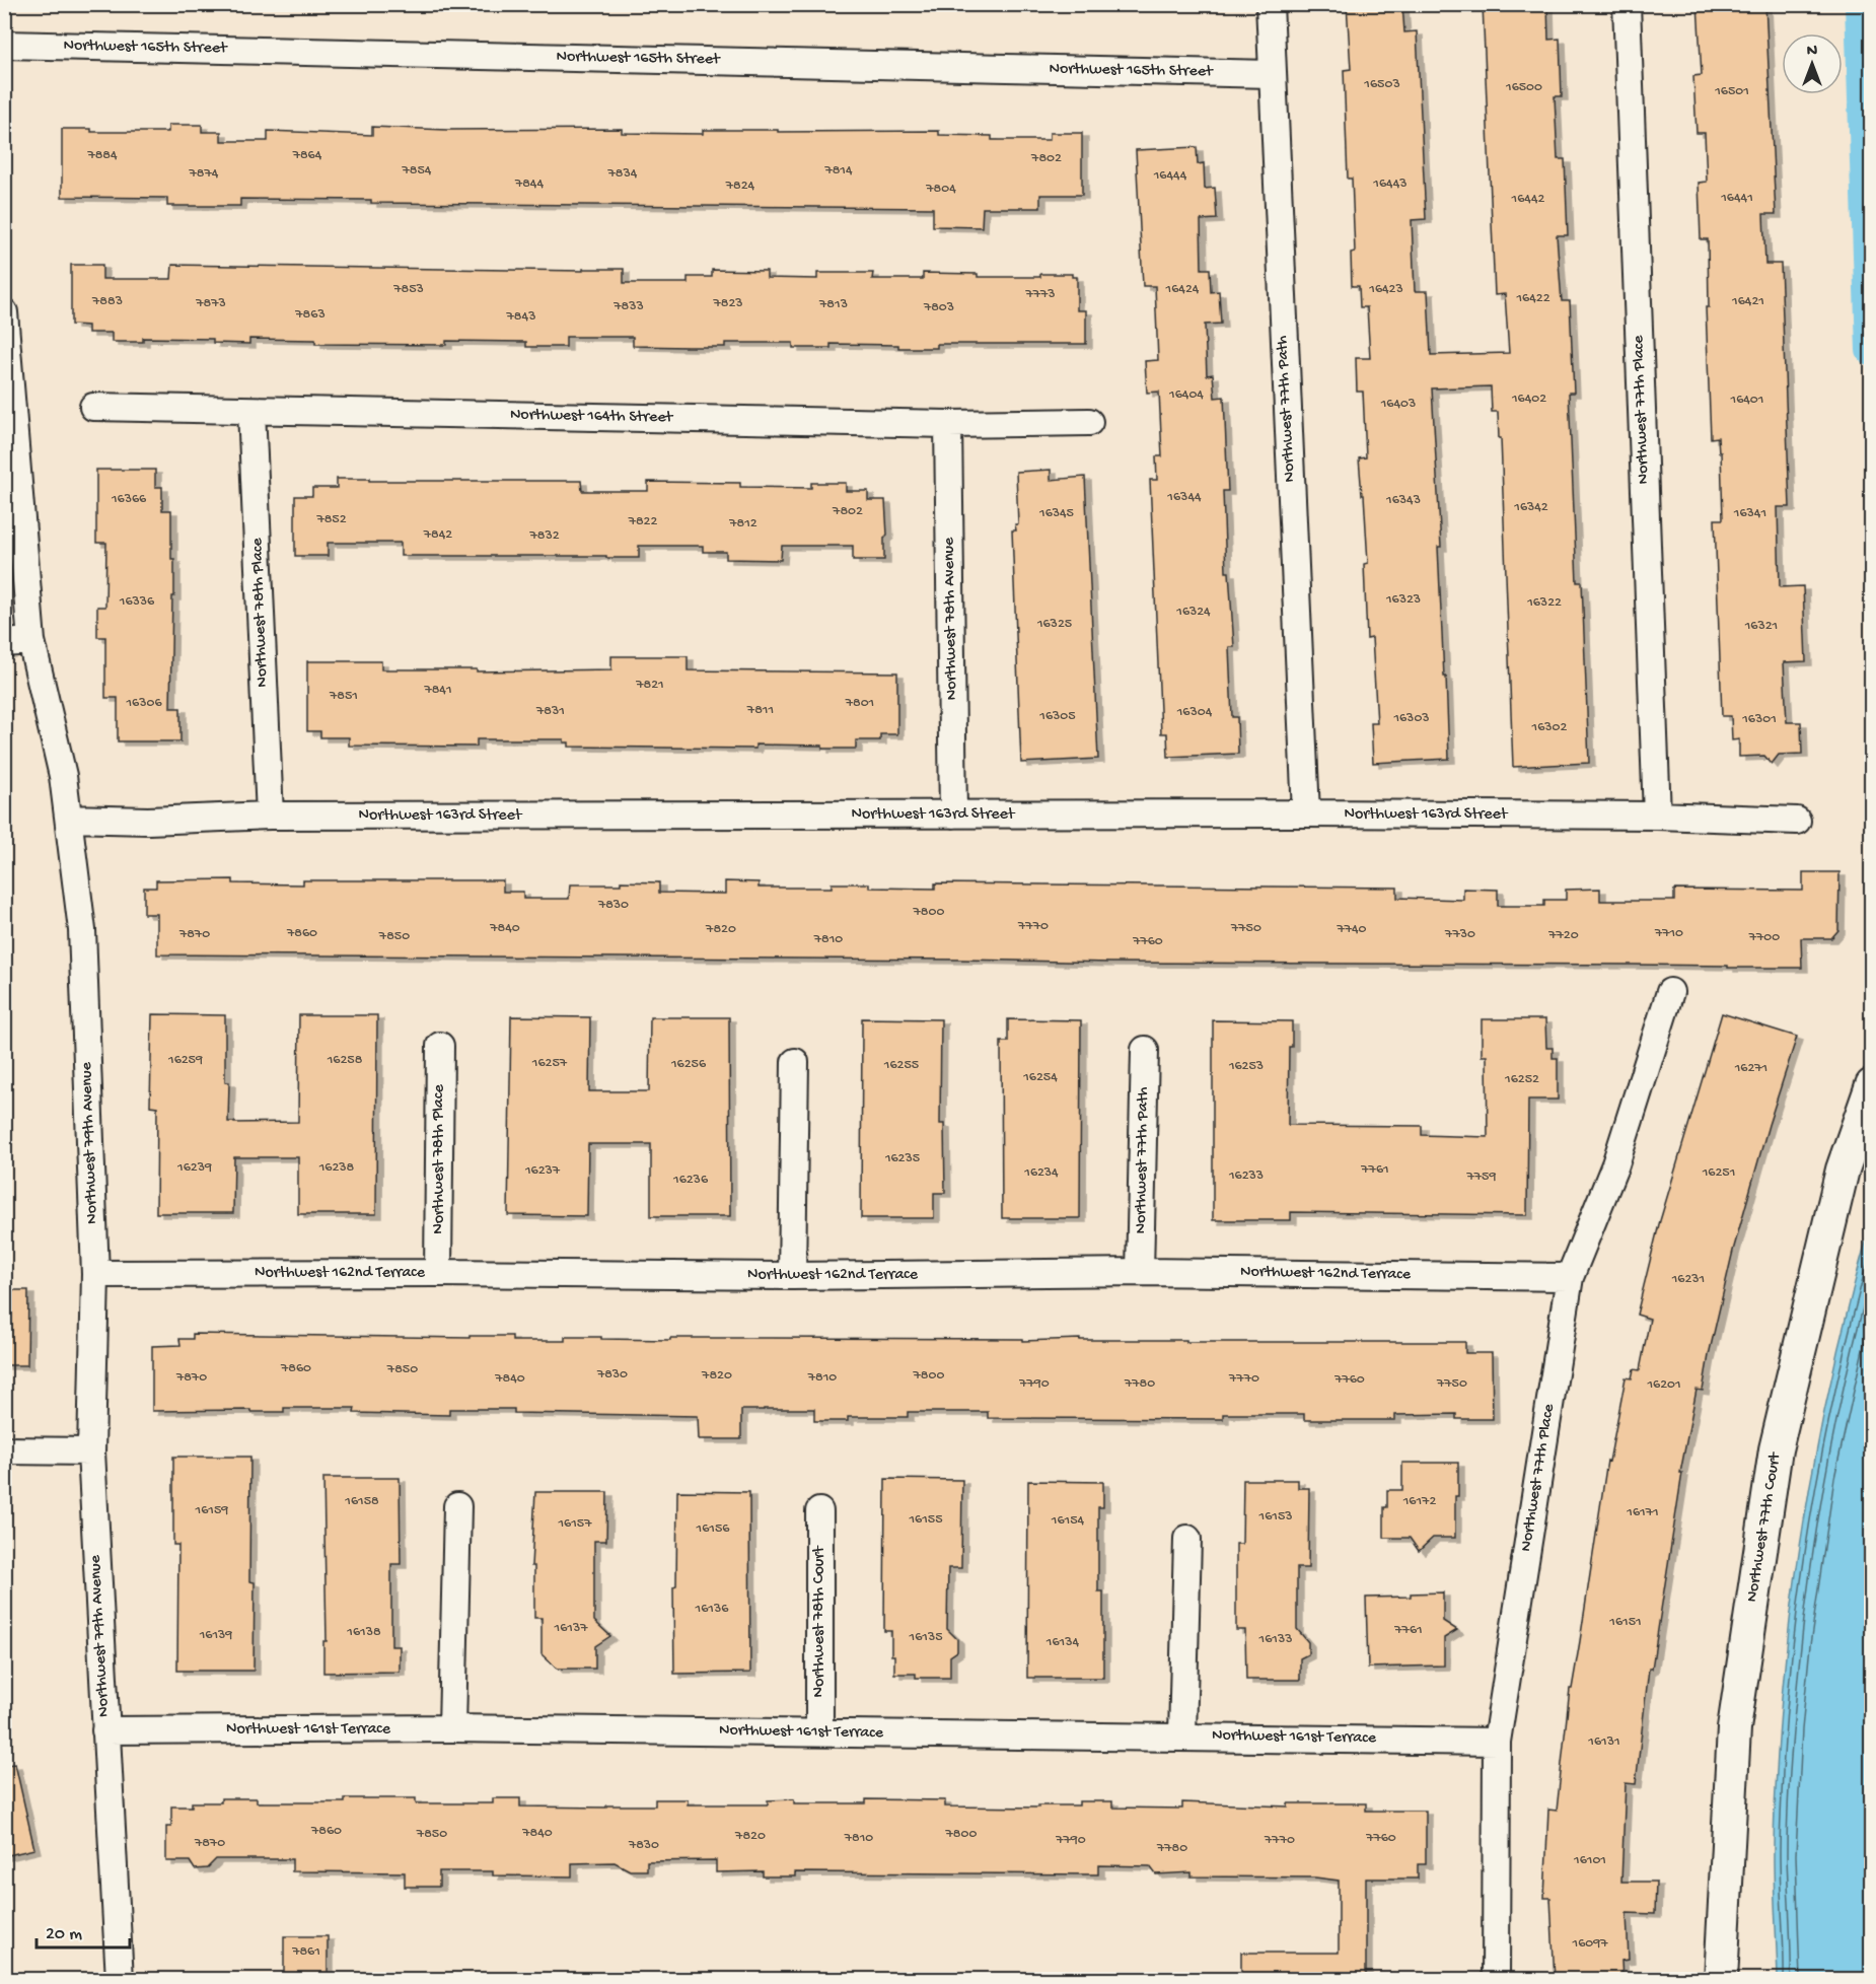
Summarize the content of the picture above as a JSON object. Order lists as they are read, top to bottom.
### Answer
{
  "streets": {
    "street": [
      "Northwest 165th Street",
      "Northwest 77th Path",
      "Northwest 77th Place",
      "Northwest 164th Street",
      "Northwest 78th Place",
      "Northwest 78th Avenue",
      "Northwest 163rd Street",
      "Northwest 79th Avenue",
      "Northwest 162nd Terrace",
      "Northwest 77th Court",
      "Northwest 78th Court",
      "Northwest 161st Terrace"
    ]
  },
  "crossings": [
    ["Northwest 165th Street", "Northwest 77th Path"],
    ["Northwest 77th Path", "Northwest 163rd Street"],
    ["Northwest 77th Path", "Northwest 162nd Terrace"],
    ["Northwest 77th Place", "Northwest 163rd Street"],
    ["Northwest 77th Place", "Northwest 162nd Terrace"],
    ["Northwest 77th Place", "Northwest 161st Terrace"],
    ["Northwest 164th Street", "Northwest 78th Place"],
    ["Northwest 164th Street", "Northwest 78th Avenue"],
    ["Northwest 78th Place", "Northwest 163rd Street"],
    ["Northwest 78th Place", "Northwest 162nd Terrace"],
    ["Northwest 78th Avenue", "Northwest 163rd Street"],
    ["Northwest 163rd Street", "Northwest 79th Avenue"],
    ["Northwest 79th Avenue", "Northwest 162nd Terrace"],
    ["Northwest 79th Avenue", "Northwest 161st Terrace"],
    ["Northwest 78th Court", "Northwest 161st Terrace"]
  ],
  "house_numbers": [
    "16503",
    "16500",
    "16501",
    "7884",
    "7864",
    "7802",
    "7854",
    "7814",
    "7874",
    "7834",
    "16444",
    "7844",
    "16443",
    "7824",
    "7804",
    "16441",
    "16442",
    "7853",
    "16424",
    "16423",
    "7773",
    "16422",
    "7883",
    "16421",
    "7873",
    "7823",
    "7813",
    "7833",
    "7803",
    "7863",
    "7843",
    "16404",
    "16402",
    "16401",
    "16403",
    "16344",
    "16366",
    "16343",
    "16342",
    "7802",
    "16345",
    "16341",
    "7852",
    "7822",
    "7812",
    "7842",
    "7832",
    "16323",
    "16336",
    "16322",
    "16324",
    "16325",
    "16321",
    "7821",
    "7841",
    "7851",
    "16306",
    "7801",
    "7811",
    "7831",
    "16304",
    "16305",
    "16303",
    "16301",
    "16302",
    "7830",
    "7800",
    "7770",
    "7840",
    "7750",
    "7820",
    "7740",
    "7860",
    "7710",
    "7870",
    "7730",
    "7720",
    "7850",
    "7700",
    "7810",
    "7760",
    "16259",
    "16258",
    "16257",
    "16256",
    "16255",
    "16253",
    "16271",
    "16254",
    "16252",
    "16235",
    "16239",
    "16238",
    "7761",
    "16237",
    "16234",
    "16251",
    "16233",
    "7759",
    "16236",
    "16231",
    "7860",
    "7850",
    "7830",
    "7820",
    "7800",
    "7870",
    "7810",
    "7840",
    "7770",
    "7760",
    "7790",
    "7780",
    "7750",
    "16201",
    "16158",
    "16172",
    "16159",
    "16171",
    "16153",
    "16155",
    "16154",
    "16157",
    "16156",
    "16136",
    "16151",
    "16137",
    "7761",
    "16138",
    "16139",
    "16135",
    "16133",
    "16134",
    "16131",
    "7860",
    "7840",
    "7850",
    "7800",
    "7820",
    "7810",
    "7760",
    "7790",
    "7770",
    "7870",
    "7830",
    "7780",
    "16101",
    "16097",
    "7861"
  ],
  "scale_bar": "20 m",
  "north": "top"
}
